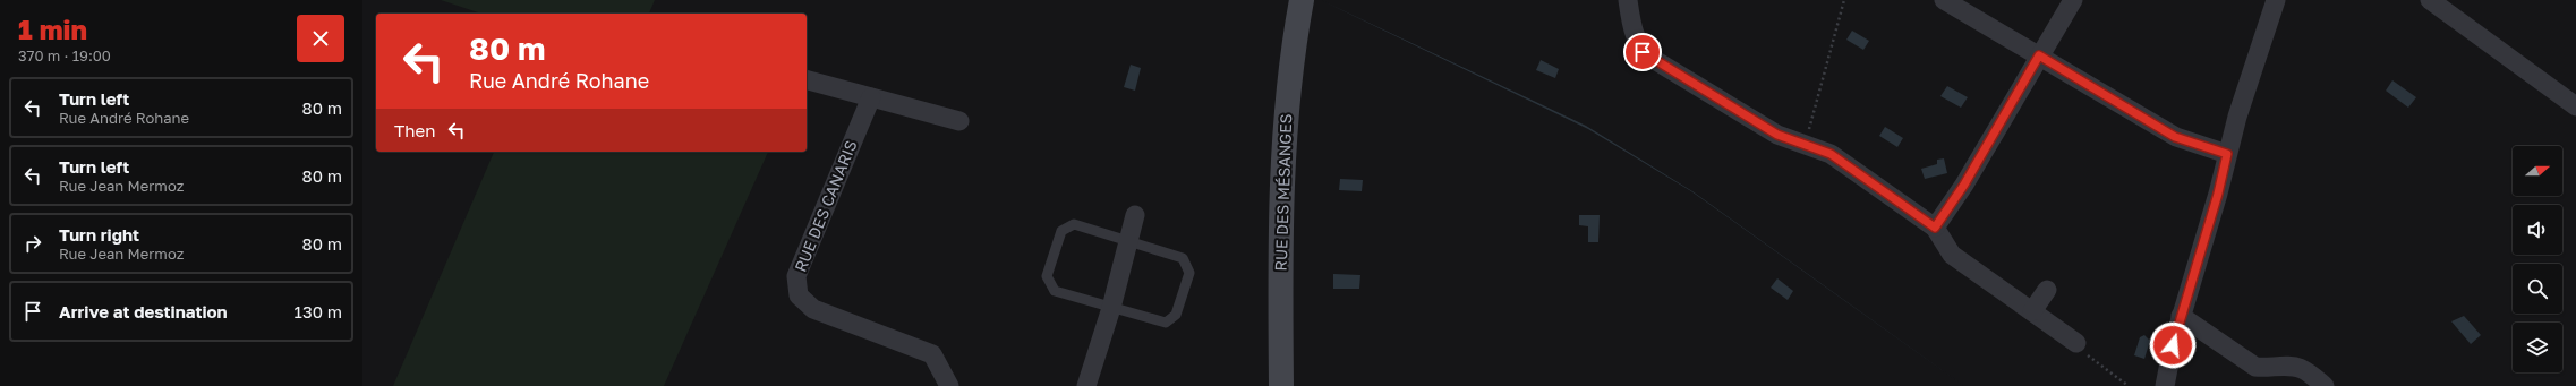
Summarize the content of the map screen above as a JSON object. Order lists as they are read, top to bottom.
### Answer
{
  "streets": {
    "main road": ["RUE DES MÉSANGES"],
    "street": ["RUE DES CANARIS"]
  },
  "north": "right",
  "page": {
    "heading": ["1 min", "370 m · 19:00"],
    "turn": ["80 m", "Rue André Rohane"],
    "list": [
      {
        "name": "Turn left",
        "note": "Rue André Rohane",
        "value": "80 m"
      },
      {
        "name": "Turn left",
        "note": "Rue Jean Mermoz",
        "value": "80 m"
      },
      {
        "name": "Turn right",
        "note": "Rue Jean Mermoz",
        "value": "80 m"
      },
      {
        "name": "Arrive at destination",
        "value": "130 m"
      }
    ],
    "then": "Then"
  }
}
